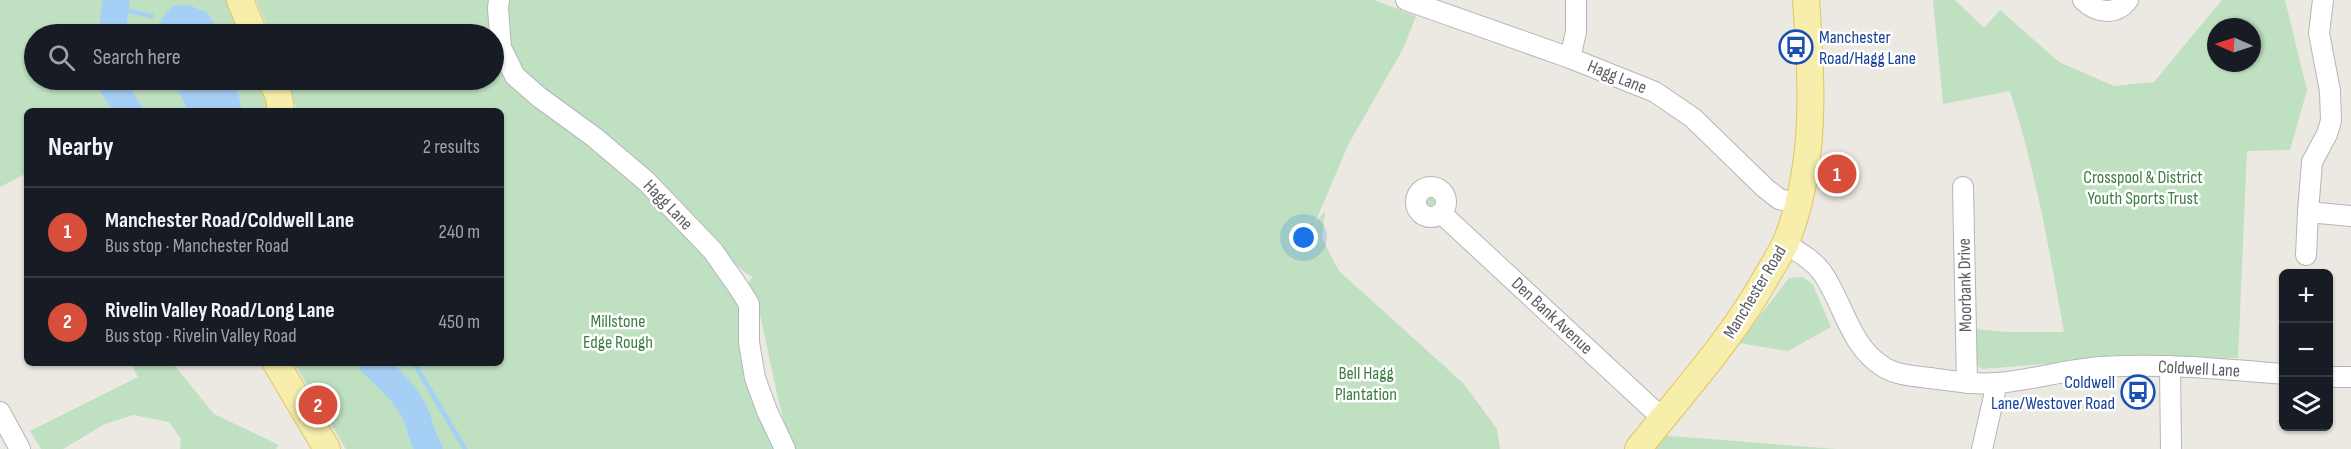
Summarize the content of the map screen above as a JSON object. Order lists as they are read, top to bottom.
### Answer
{
  "streets": {
    "main road": ["Manchester Road"],
    "street": [
      "Hagg Lane",
      "Moorbank Drive",
      "Den Bank Avenue",
      "Coldwell Lane"
    ]
  },
  "crossings": [
    ["Hagg Lane", "Manchester Road"],
    ["Moorbank Drive", "Coldwell Lane"],
    ["Manchester Road", "Den Bank Avenue"],
    ["Manchester Road", "Coldwell Lane"]
  ],
  "parks": ["Crosspool & District Youth Sports Trust", "Millstone Edge Rough", "Bell Hagg Plantation"],
  "places": {
    "bus stop": ["Manchester Road/Hagg Lane", "Coldwell Lane/Westover Road"]
  },
  "north": "left",
  "page": {
    "search": "Search here",
    "heading": ["Nearby", "2 results"],
    "pins": ["1", "2"],
    "list": [
      {
        "mark": "1",
        "name": "Manchester Road/Coldwell Lane",
        "note": "Bus stop · Manchester Road",
        "value": "240 m"
      },
      {
        "mark": "2",
        "name": "Rivelin Valley Road/Long Lane",
        "note": "Bus stop · Rivelin Valley Road",
        "value": "450 m"
      }
    ],
    "map_buttons": ["+", "−"]
  }
}
